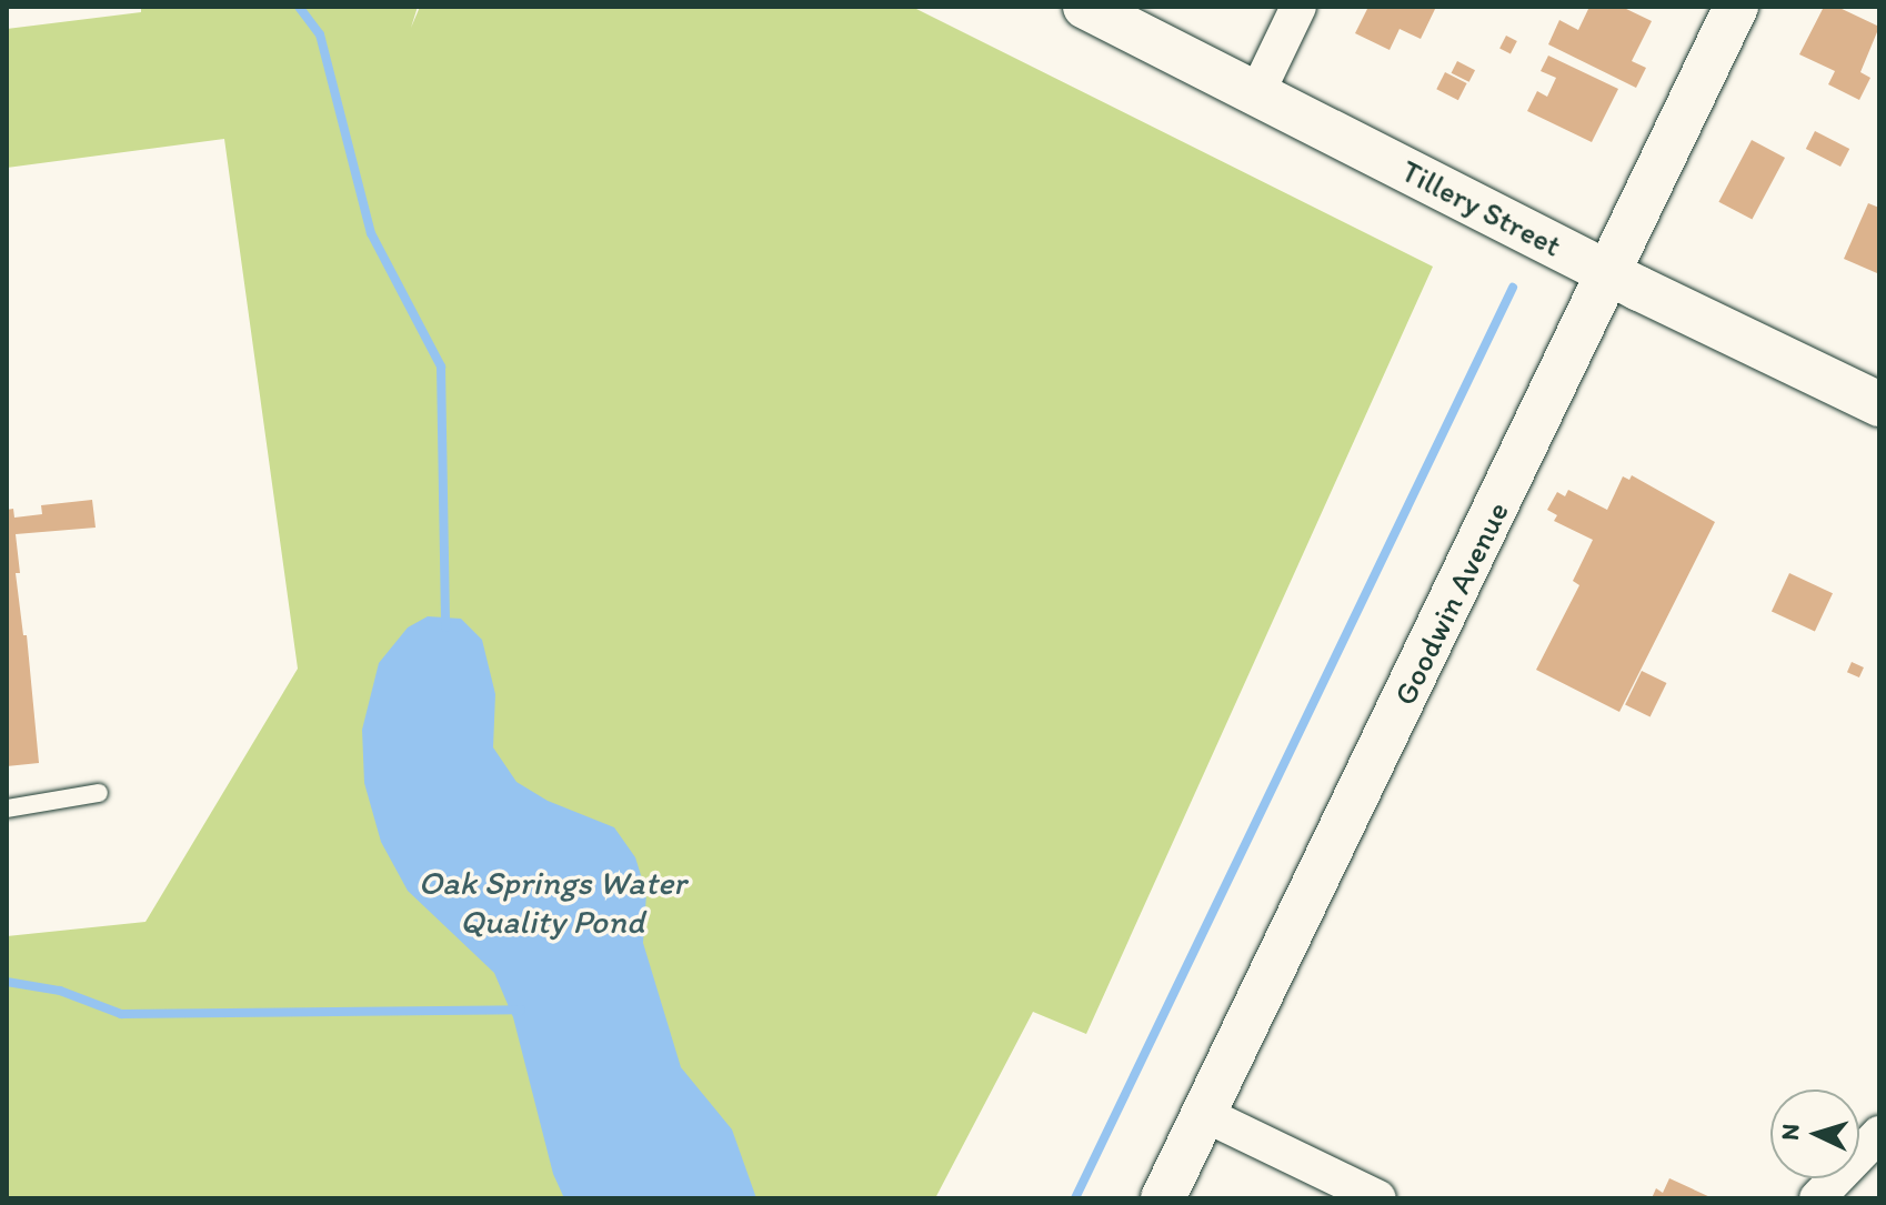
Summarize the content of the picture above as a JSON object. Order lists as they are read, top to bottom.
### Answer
{
  "streets": {
    "street": ["Tillery Street", "Goodwin Avenue"]
  },
  "crossings": [
    ["Tillery Street", "Goodwin Avenue"]
  ],
  "water": ["Oak Springs Water Quality Pond"],
  "north": "left"
}
